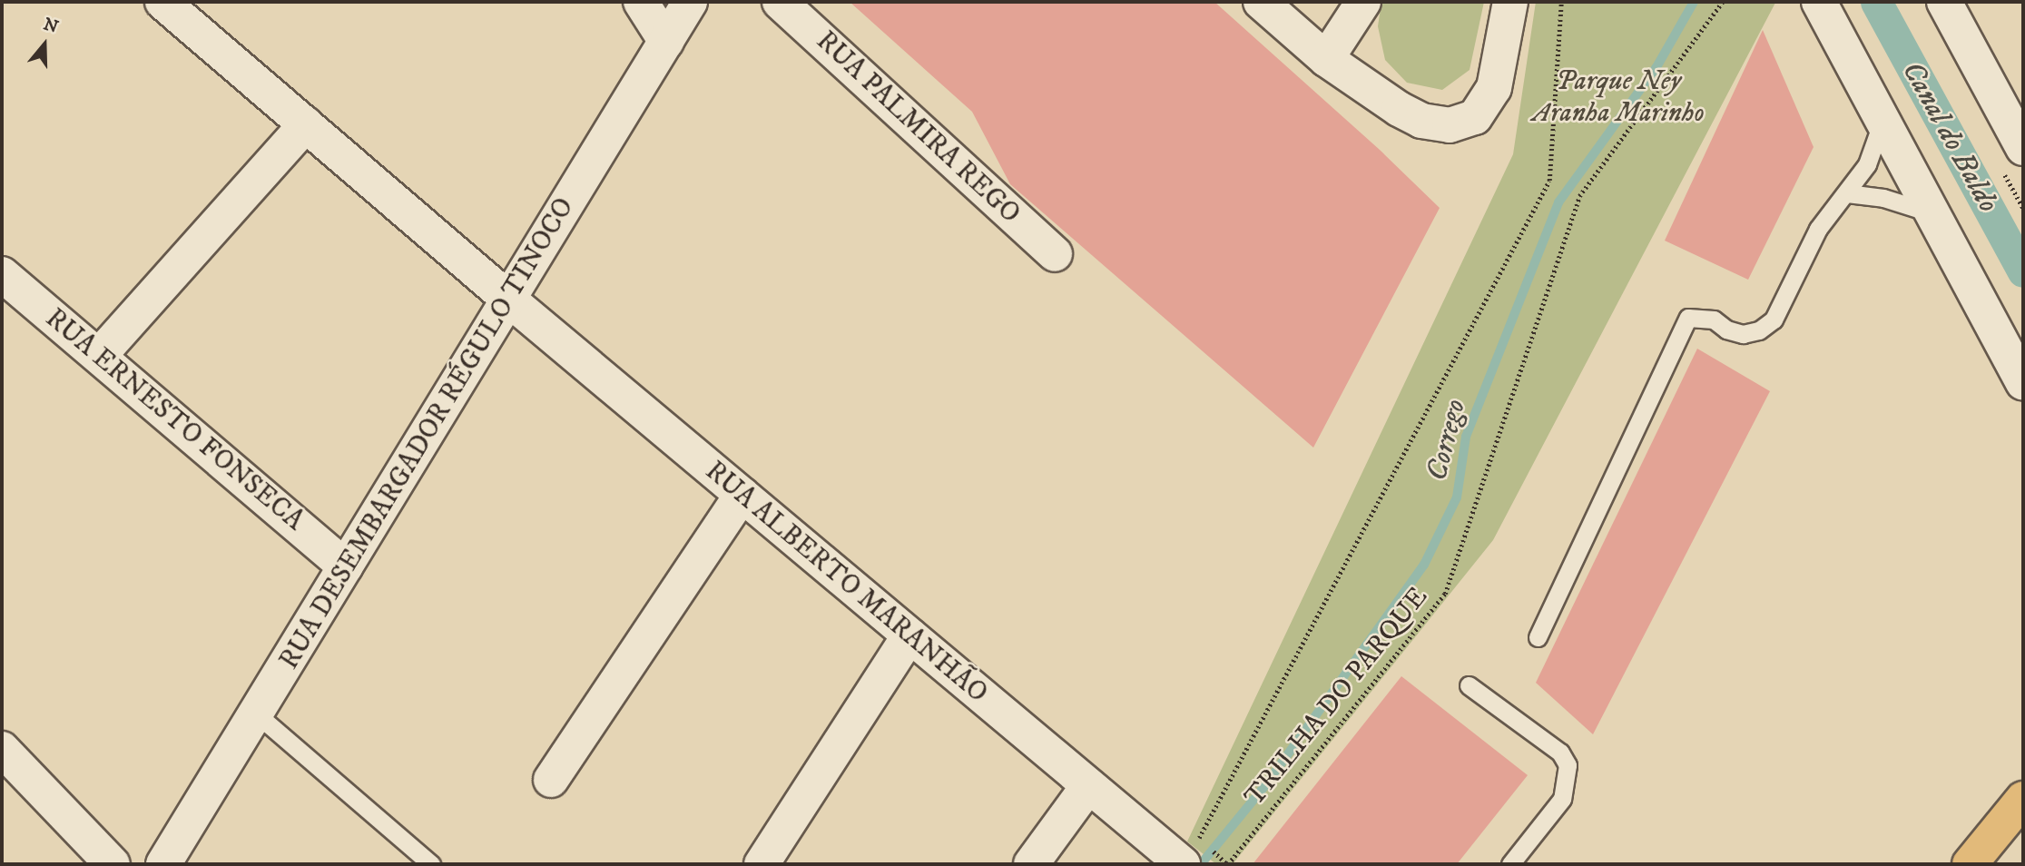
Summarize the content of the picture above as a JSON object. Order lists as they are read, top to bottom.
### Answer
{
  "streets": {
    "street": [
      "RUA PALMIRA REGO",
      "RUA ERNESTO FONSECA",
      "RUA DESEMBARGADOR RÉGULO TINOCO",
      "RUA ALBERTO MARANHÃO"
    ],
    "path": ["TRILHA DO PARQUE"]
  },
  "crossings": [
    ["RUA ERNESTO FONSECA", "RUA DESEMBARGADOR RÉGULO TINOCO"],
    ["RUA DESEMBARGADOR RÉGULO TINOCO", "RUA ALBERTO MARANHÃO"],
    ["RUA ALBERTO MARANHÃO", "TRILHA DO PARQUE"]
  ],
  "water": ["Canal do Baldo", "Corrego"],
  "parks": ["Parque Ney Aranha Marinho"],
  "north": "top"
}
